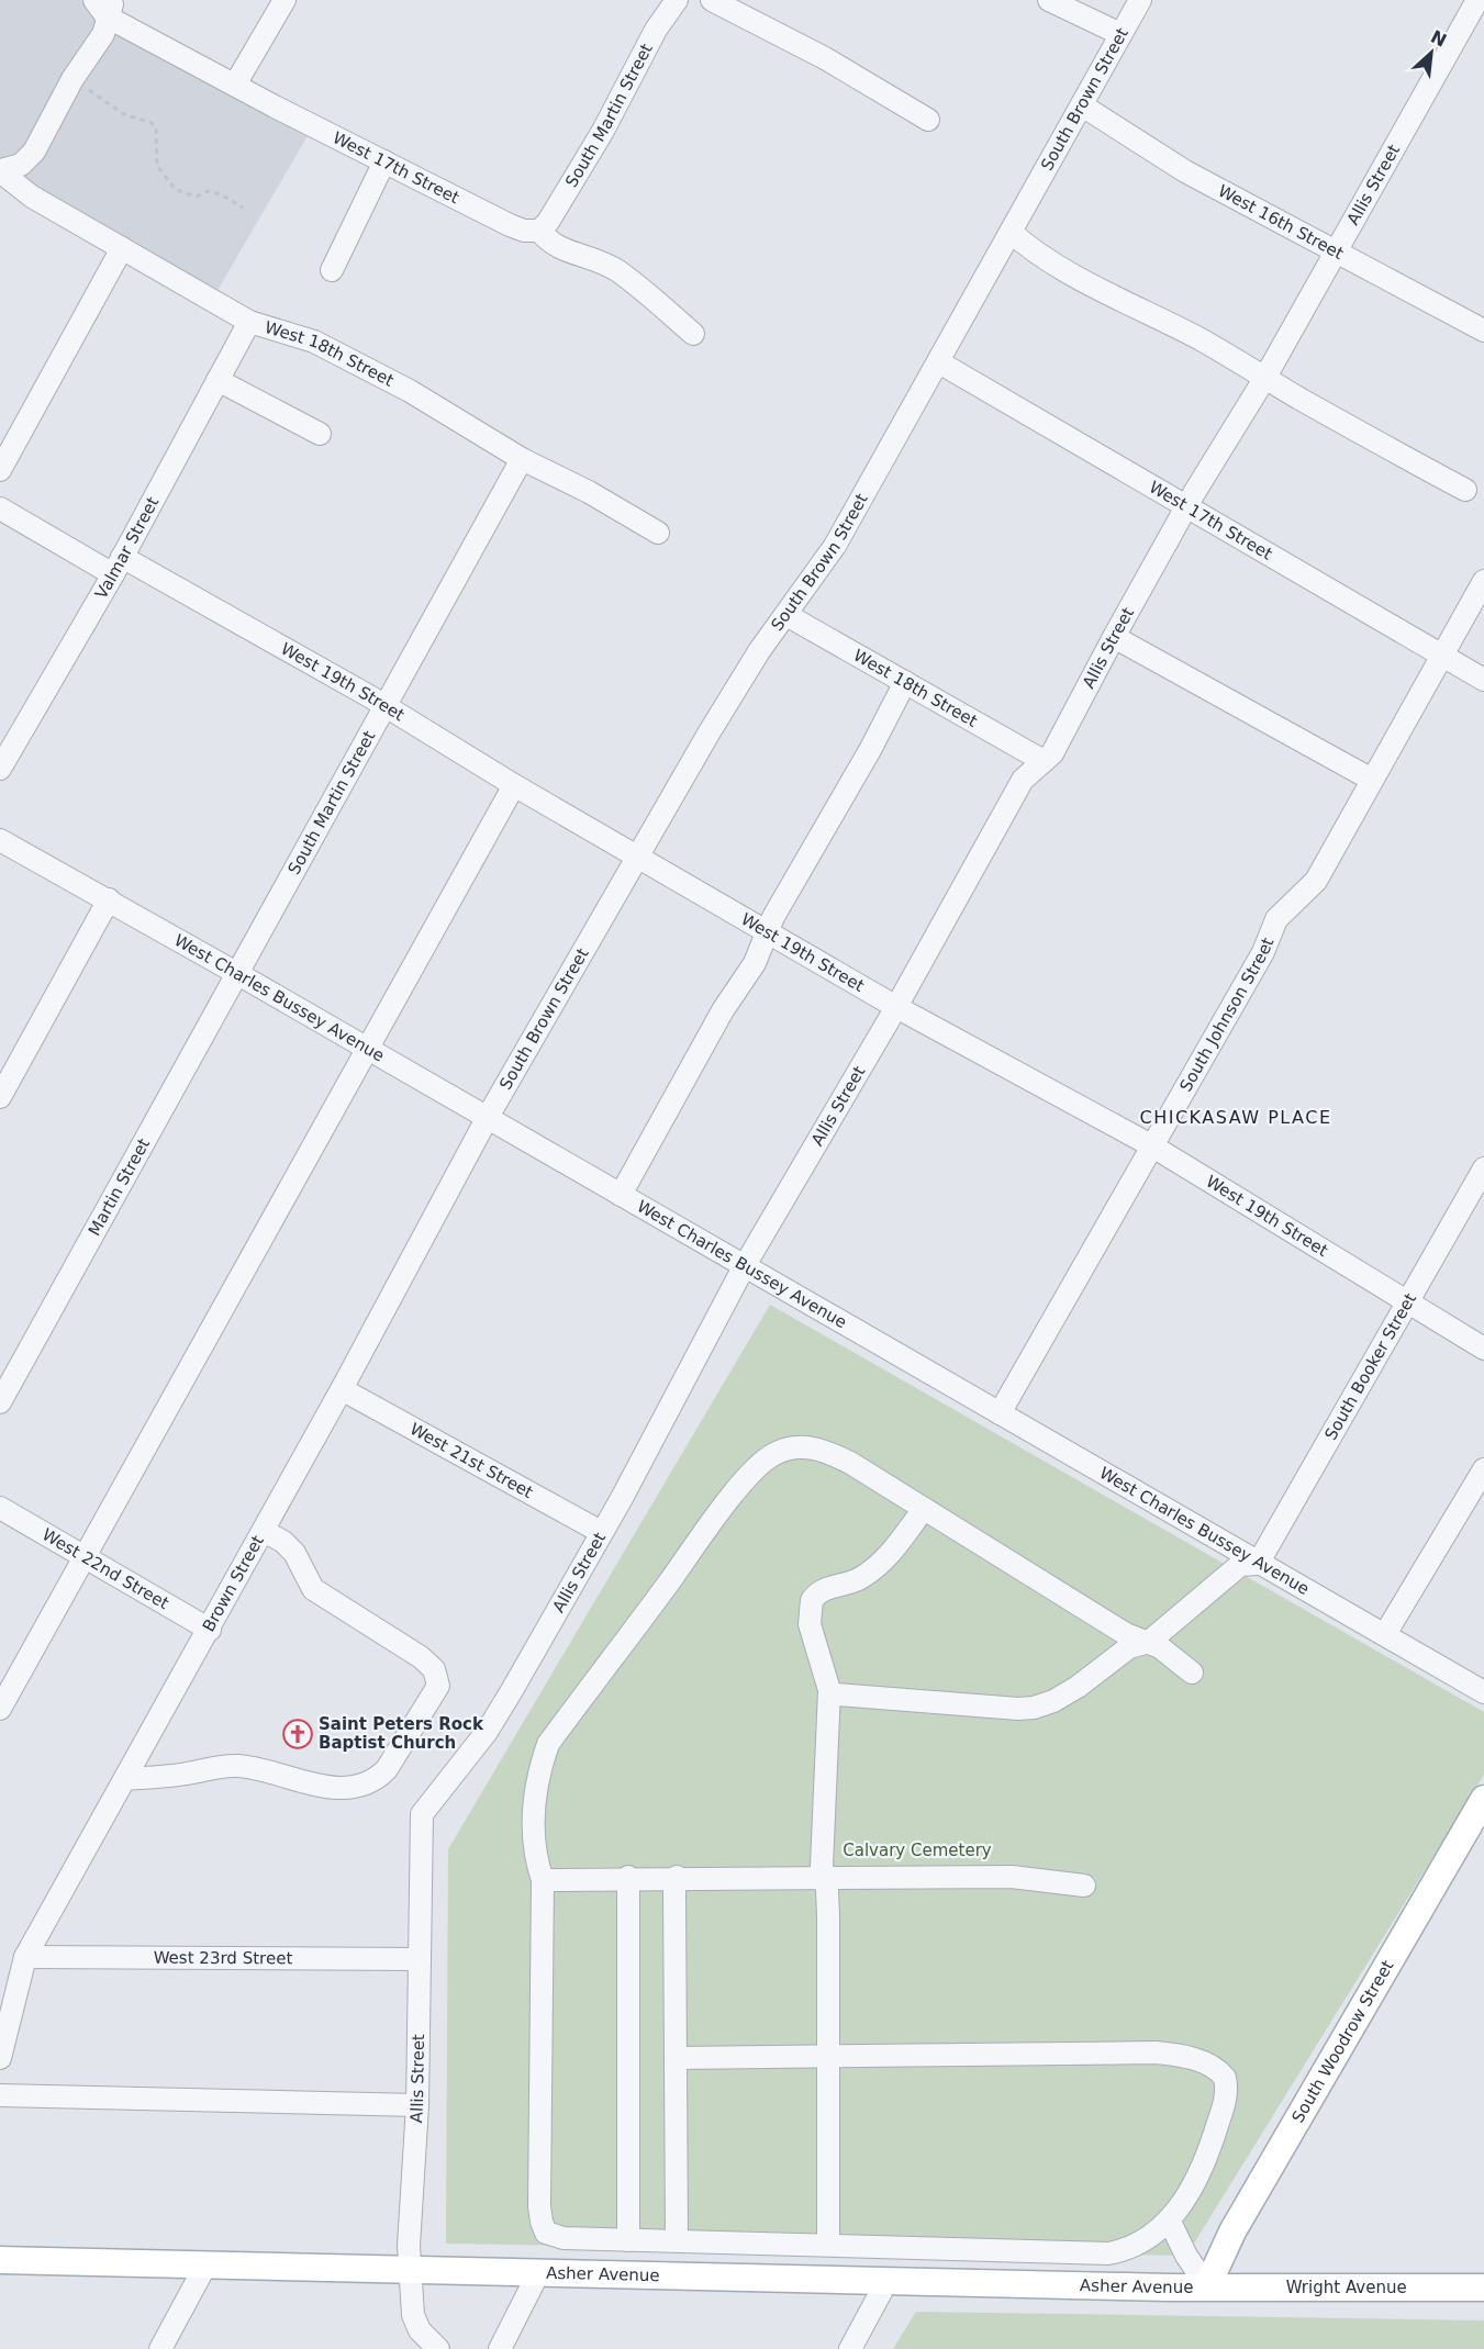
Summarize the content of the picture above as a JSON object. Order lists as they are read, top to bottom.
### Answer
{
  "streets": {
    "main road": ["South Woodrow Street", "Asher Avenue", "Wright Avenue"],
    "street": [
      "South Brown Street",
      "South Martin Street",
      "West 17th Street",
      "Allis Street",
      "West 16th Street",
      "West 18th Street",
      "Valmar Street",
      "West 19th Street",
      "West Charles Bussey Avenue",
      "South Johnson Street",
      "Martin Street",
      "South Booker Street",
      "West 21st Street",
      "West 22nd Street",
      "Brown Street",
      "West 23rd Street"
    ]
  },
  "crossings": [
    ["South Brown Street", "West 17th Street"],
    ["South Brown Street", "West 16th Street"],
    ["South Brown Street", "West 18th Street"],
    ["South Brown Street", "West 19th Street"],
    ["South Brown Street", "West Charles Bussey Avenue"],
    ["South Brown Street", "Brown Street"],
    ["South Martin Street", "West 17th Street"],
    ["South Martin Street", "West 18th Street"],
    ["South Martin Street", "West 19th Street"],
    ["South Martin Street", "West Charles Bussey Avenue"],
    ["South Martin Street", "Martin Street"],
    ["West 17th Street", "Allis Street"],
    ["West 17th Street", "South Johnson Street"],
    ["Allis Street", "West 16th Street"],
    ["Allis Street", "West 18th Street"],
    ["Allis Street", "West 19th Street"],
    ["Allis Street", "West Charles Bussey Avenue"],
    ["Allis Street", "West 21st Street"],
    ["Allis Street", "West 23rd Street"],
    ["Allis Street", "Asher Avenue"],
    ["West 18th Street", "Valmar Street"],
    ["Valmar Street", "West 19th Street"],
    ["West 19th Street", "South Johnson Street"],
    ["West 19th Street", "South Booker Street"],
    ["West Charles Bussey Avenue", "South Johnson Street"],
    ["West Charles Bussey Avenue", "Martin Street"],
    ["West Charles Bussey Avenue", "South Booker Street"],
    ["West Charles Bussey Avenue", "Brown Street"],
    ["West 21st Street", "Brown Street"],
    ["West 22nd Street", "Brown Street"],
    ["Brown Street", "West 23rd Street"],
    ["South Woodrow Street", "Asher Avenue"],
    ["South Woodrow Street", "Wright Avenue"],
    ["Asher Avenue", "Wright Avenue"]
  ],
  "districts": ["CHICKASAW PLACE"],
  "parks": ["Calvary Cemetery"],
  "places": {
    "church": ["Saint Peters Rock Baptist Church"]
  },
  "north": "top right"
}
